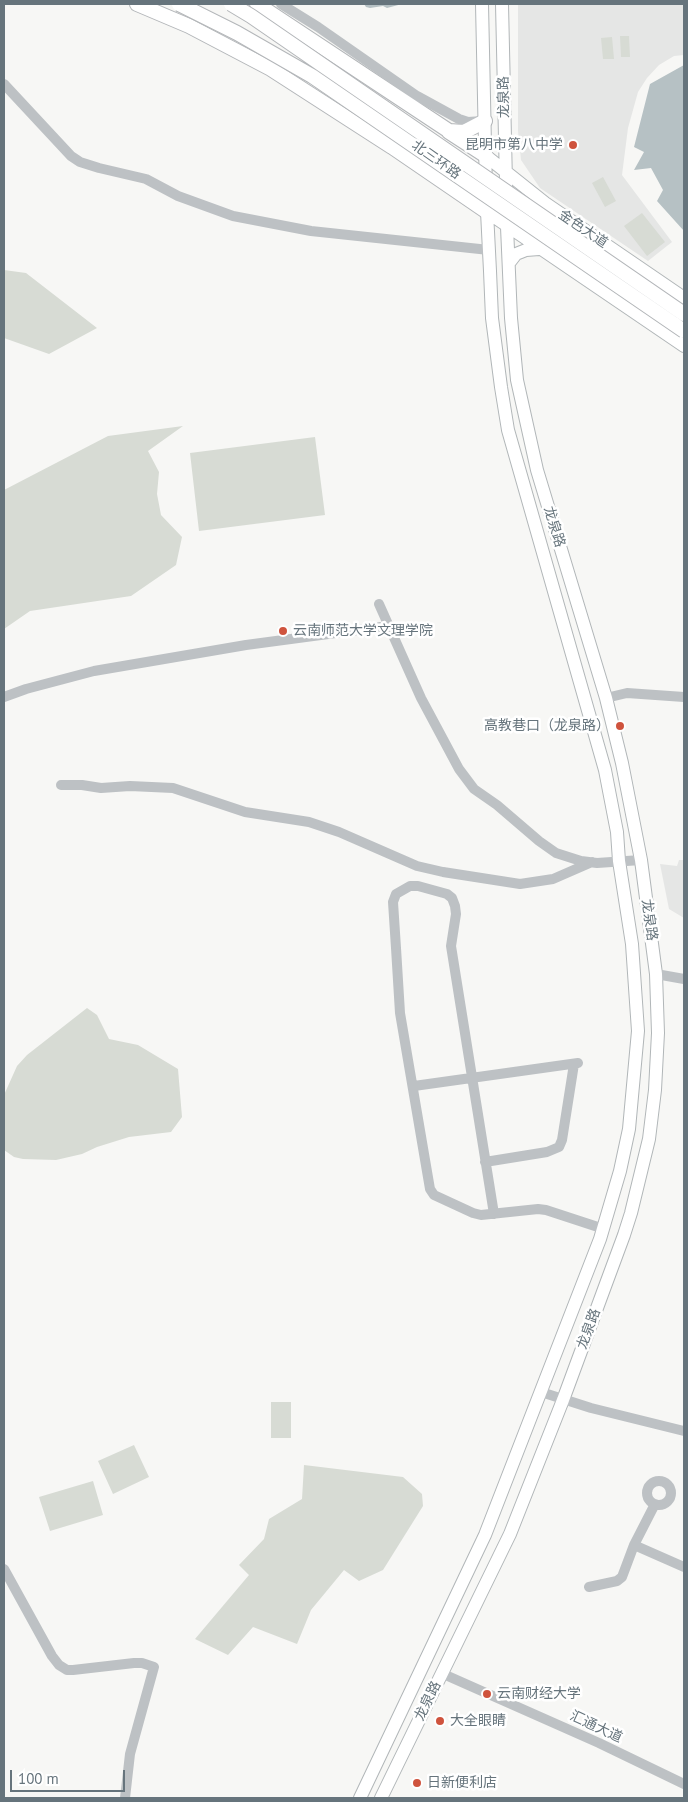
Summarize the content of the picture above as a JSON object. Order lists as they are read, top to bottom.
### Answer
{
  "streets": {
    "highway": ["北三环路"],
    "main road": ["龙泉路", "金色大道"],
    "street": ["汇通大道"]
  },
  "crossings": [
    ["龙泉路", "金色大道"],
    ["龙泉路", "汇通大道"]
  ],
  "places": [
    "昆明市第八中学",
    "云南师范大学文理学院",
    "高教巷口（龙泉路）",
    "云南财经大学",
    "大全眼睛",
    "日新便利店"
  ],
  "scale_bar": "100 m"
}
